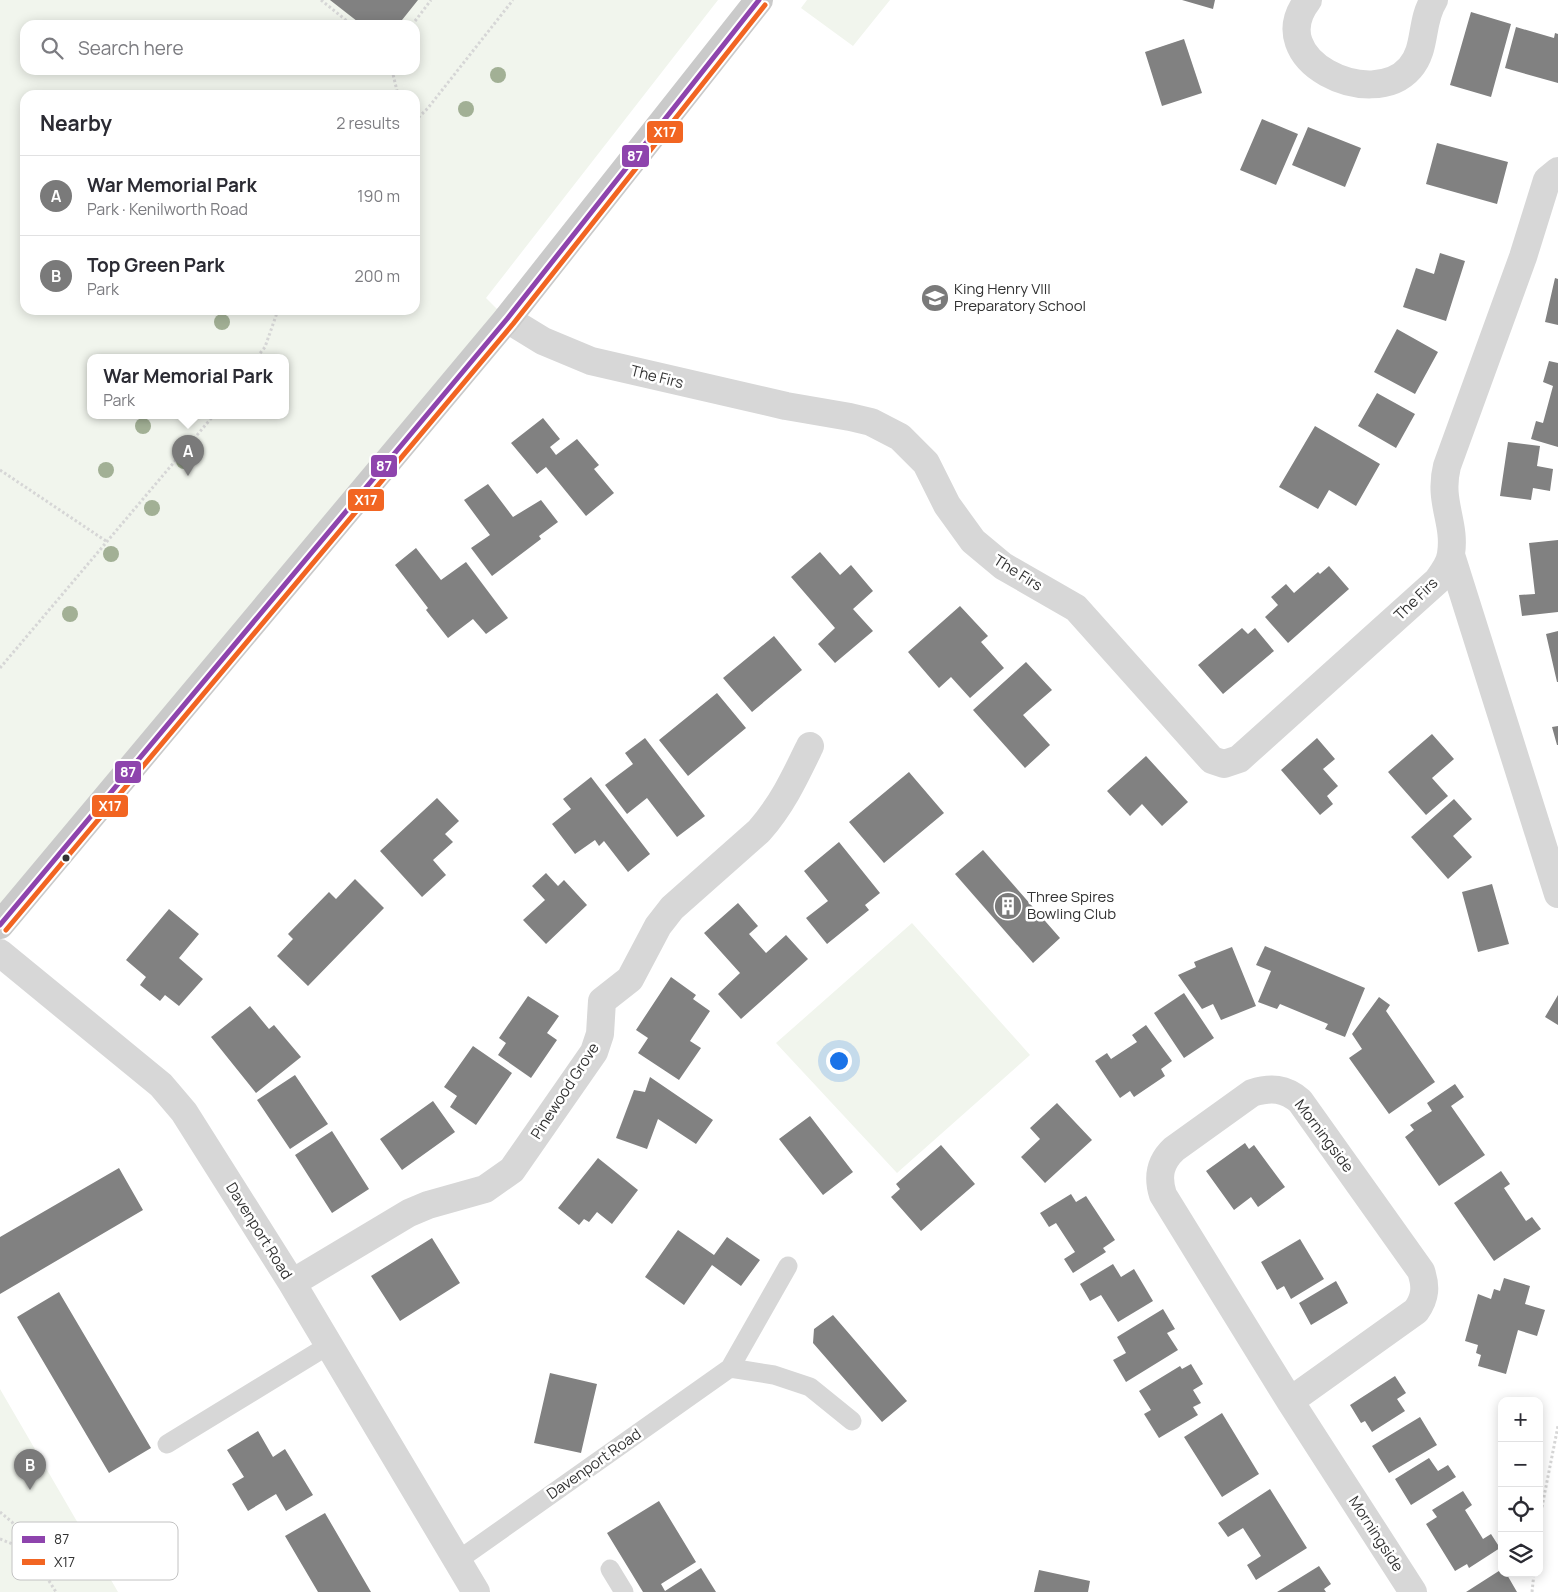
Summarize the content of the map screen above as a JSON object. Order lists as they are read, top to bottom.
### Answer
{
  "streets": {
    "street": [
      "The Firs",
      "Pinewood Grove",
      "Morningside",
      "Davenport Road"
    ]
  },
  "crossings": [
    ["Pinewood Grove", "Davenport Road"]
  ],
  "places": {
    "school or university": ["King Henry VIII Preparatory School"],
    "building": ["Three Spires Bowling Club"]
  },
  "lines": ["transit line 87", "transit line X17"],
  "legend": ["87", "X17"],
  "page": {
    "search": "Search here",
    "heading": ["Nearby", "2 results"],
    "list": [
      {
        "mark": "A",
        "name": "War Memorial Park",
        "note": "Park · Kenilworth Road",
        "value": "190 m"
      },
      {
        "mark": "B",
        "name": "Top Green Park",
        "note": "Park",
        "value": "200 m"
      }
    ],
    "popup": ["War Memorial Park", "Park"],
    "pins": ["A", "B"],
    "map_buttons": ["+", "−"]
  }
}
